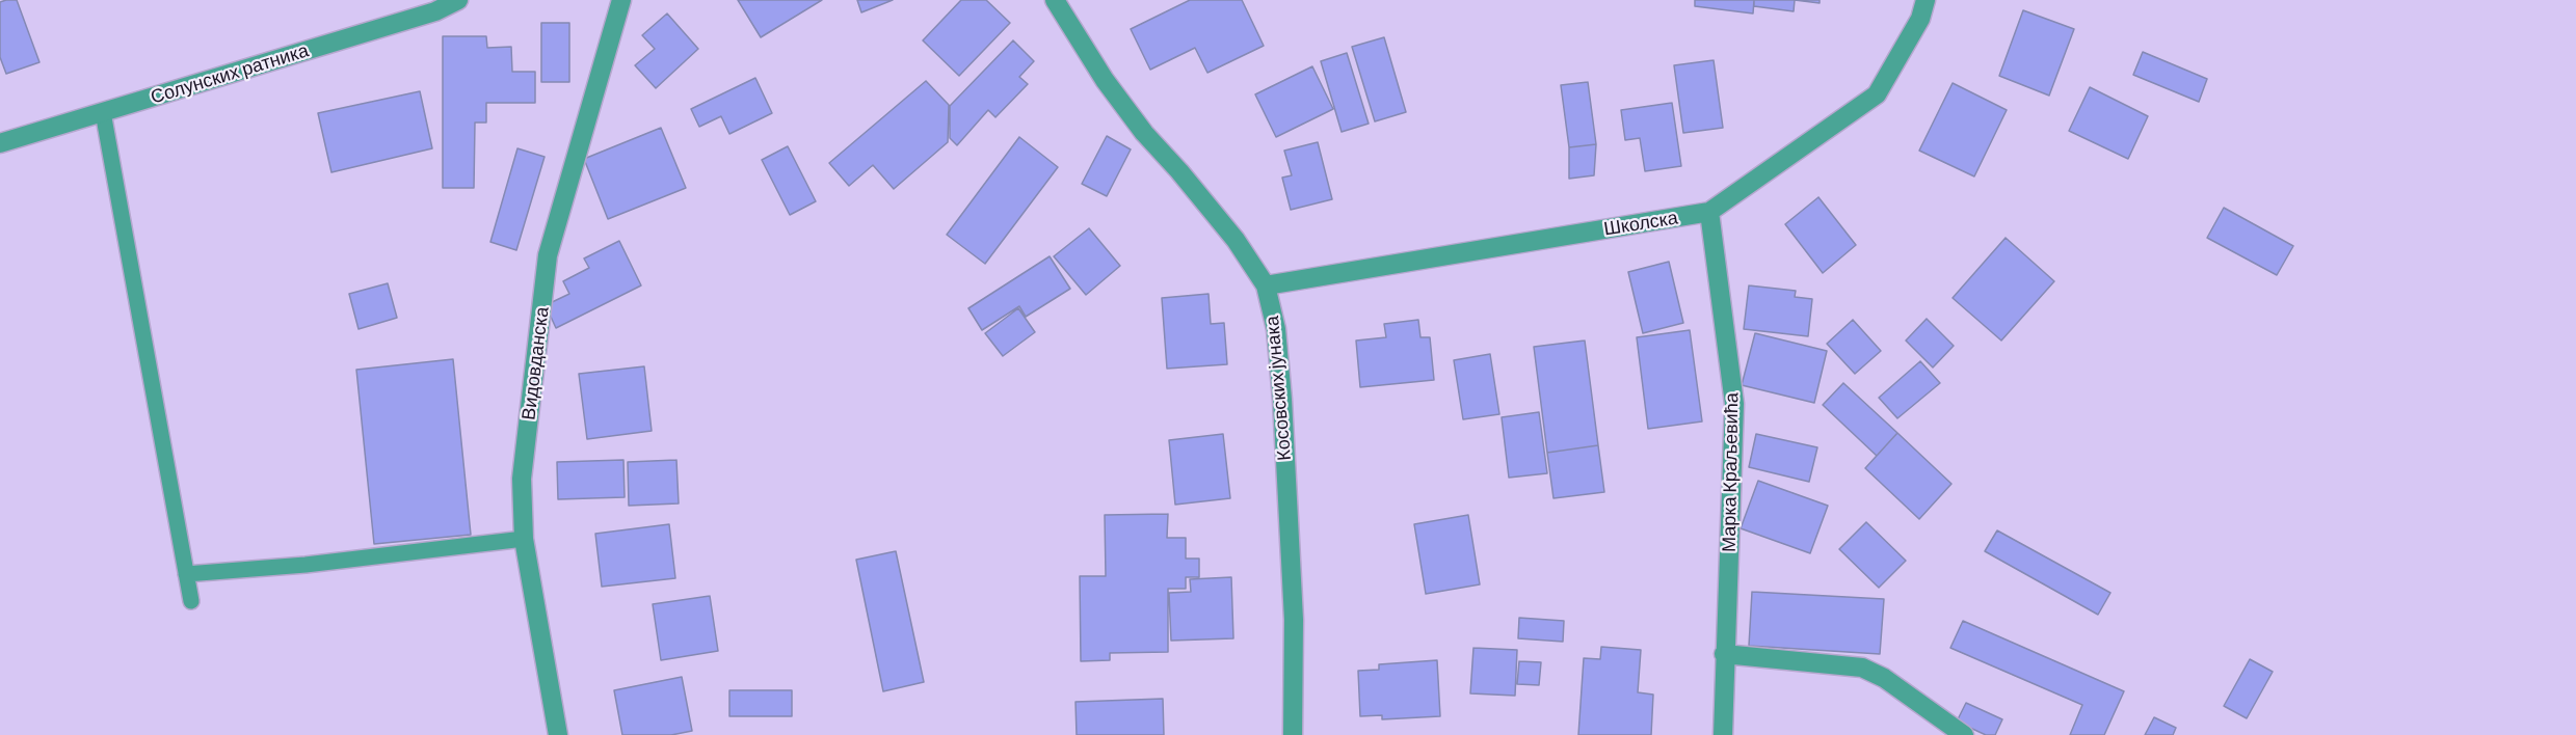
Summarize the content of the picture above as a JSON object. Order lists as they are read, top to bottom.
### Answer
{
  "streets": {
    "street": [
      "Солунских ратника",
      "Школска",
      "Видовданска",
      "Косовских јунака",
      "Марка Краљевића"
    ]
  },
  "crossings": [
    ["Школска", "Косовских јунака"],
    ["Школска", "Марка Краљевића"]
  ]
}
